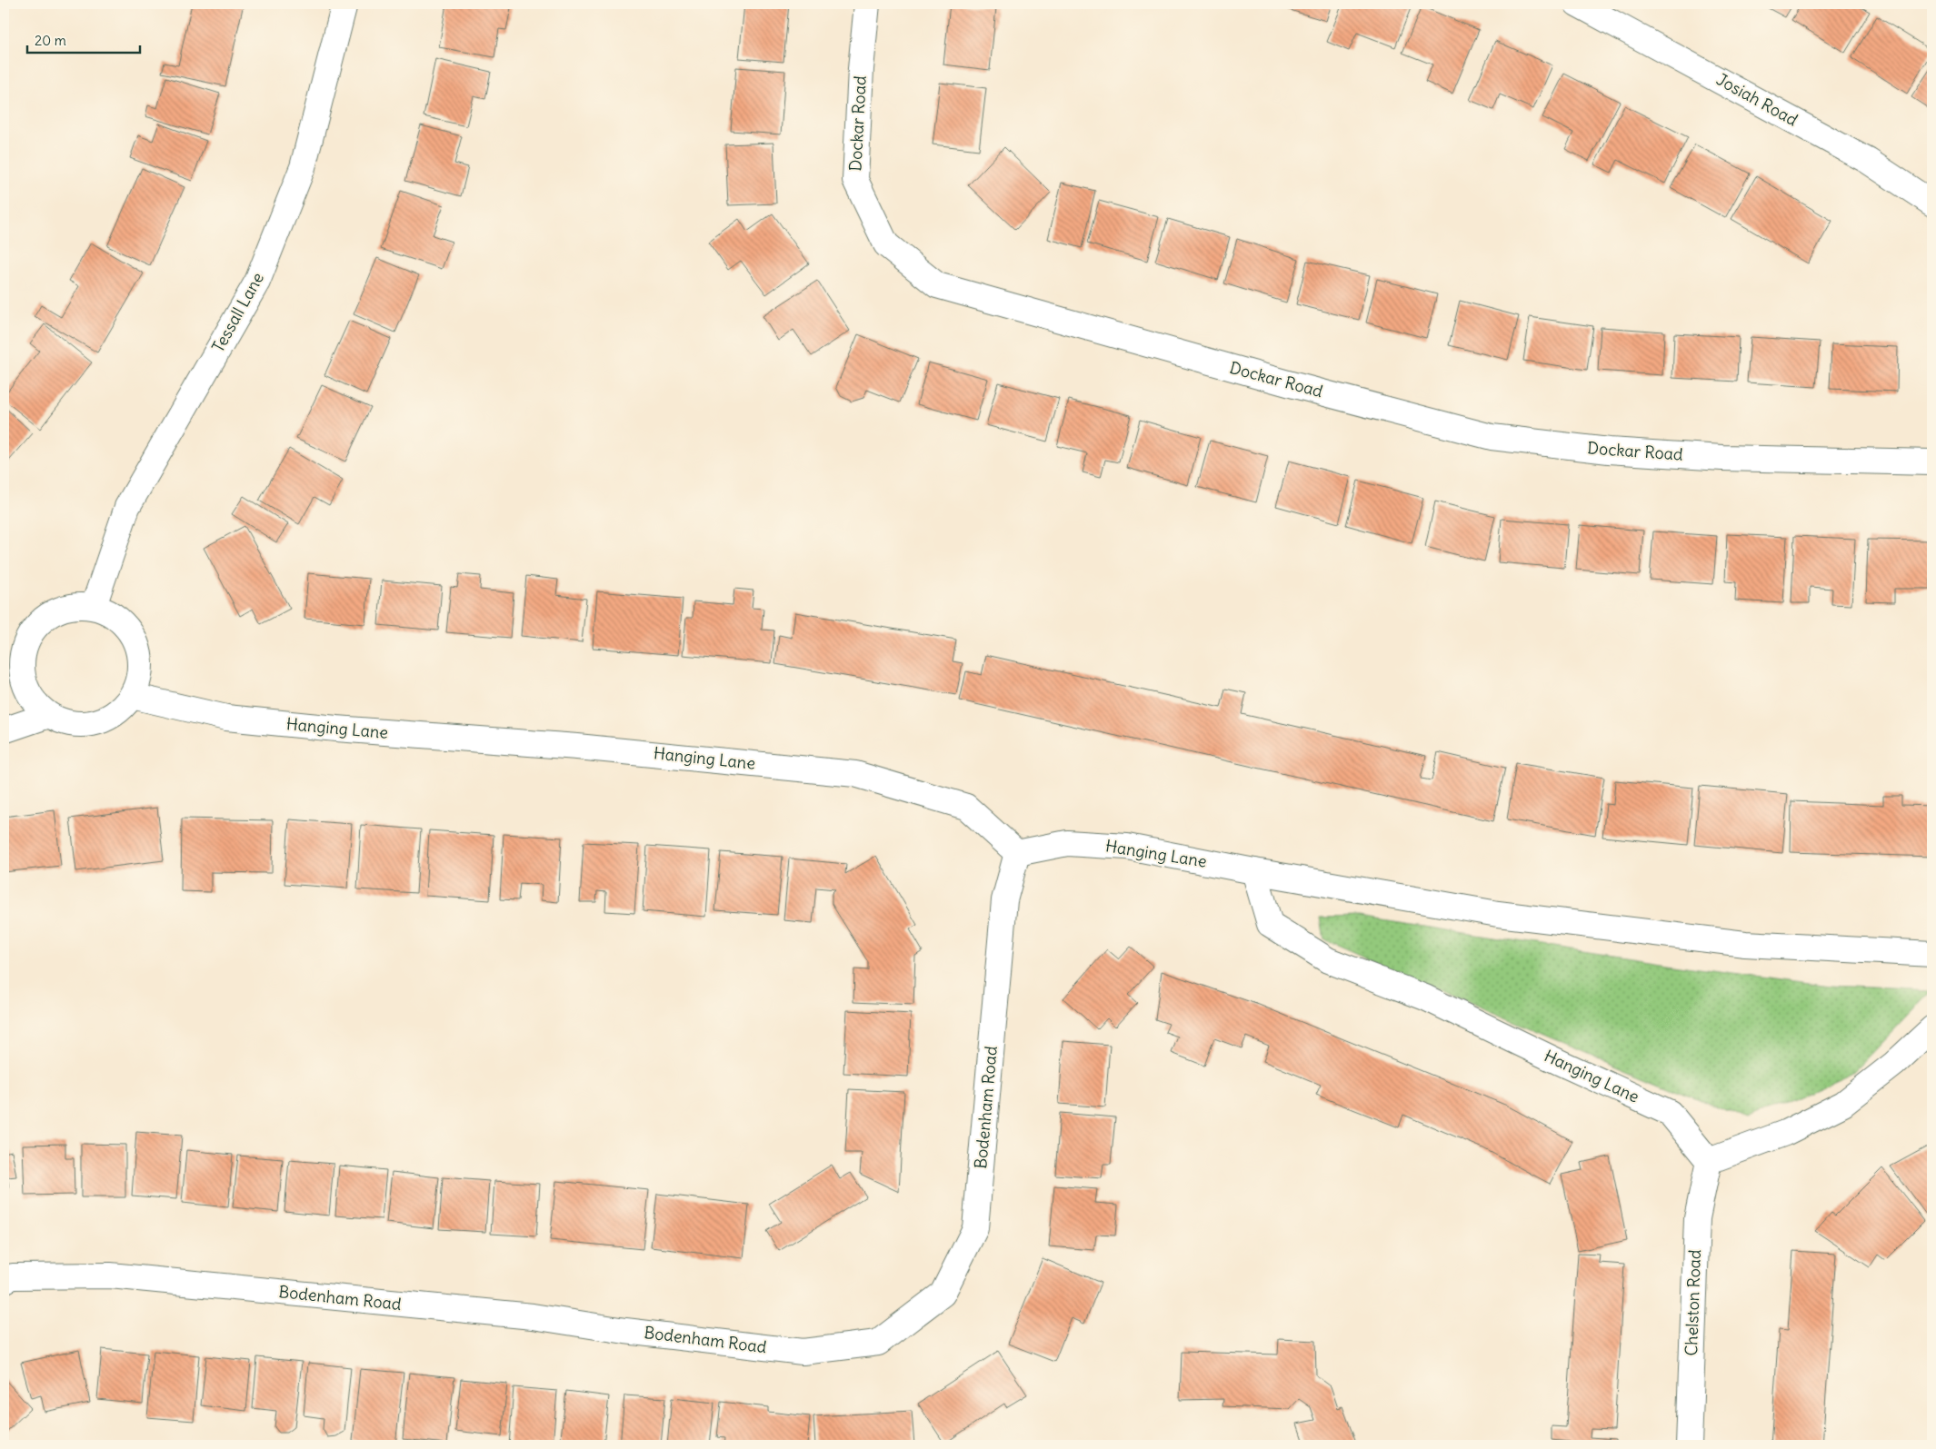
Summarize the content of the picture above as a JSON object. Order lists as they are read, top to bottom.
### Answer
{
  "streets": {
    "street": [
      "Josiah Road",
      "Dockar Road",
      "Tessall Lane",
      "Hanging Lane",
      "Bodenham Road",
      "Chelston Road"
    ]
  },
  "crossings": [
    ["Tessall Lane", "Hanging Lane"],
    ["Hanging Lane", "Bodenham Road"],
    ["Hanging Lane", "Chelston Road"]
  ],
  "scale_bar": "20 m"
}
